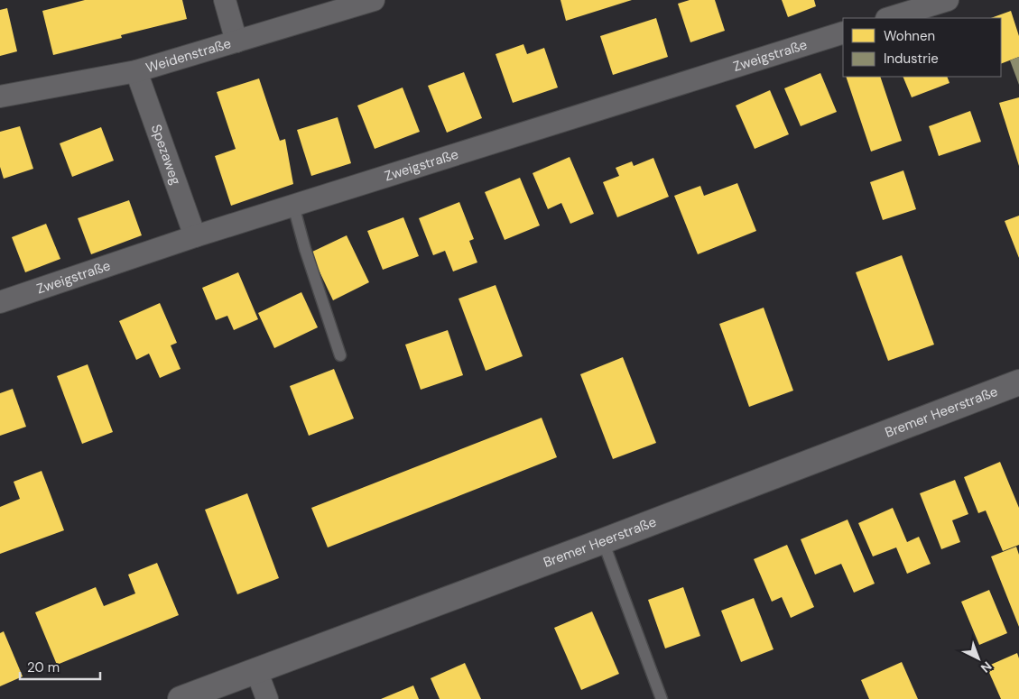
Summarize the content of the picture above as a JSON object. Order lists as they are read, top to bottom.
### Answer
{
  "streets": {
    "street": [
      "Weidenstraße",
      "Zweigstraße",
      "Spezaweg",
      "Bremer Heerstraße"
    ]
  },
  "crossings": [
    ["Weidenstraße", "Spezaweg"],
    ["Zweigstraße", "Spezaweg"]
  ],
  "legend": ["Wohnen", "Industrie"],
  "scale_bar": "20 m",
  "north": "bottom right"
}
